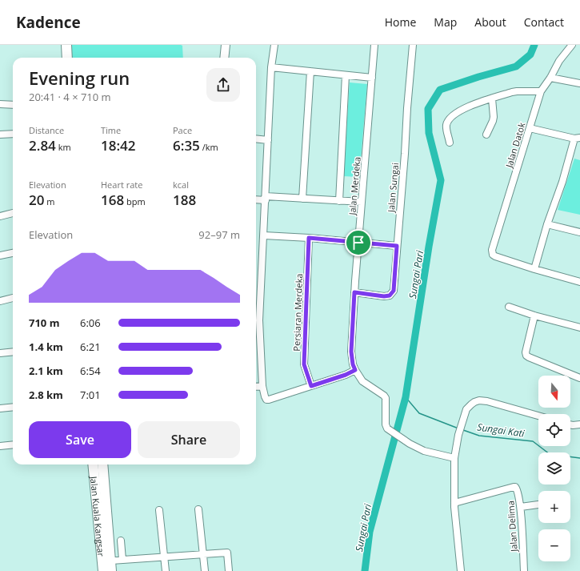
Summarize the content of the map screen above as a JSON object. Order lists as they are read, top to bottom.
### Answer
{
  "streets": {
    "highway": ["Jalan Kuala Kangsar"],
    "street": [
      "Jalan Datok",
      "Jalan Merdeka",
      "Jalan Sungai",
      "Persiaran Merdeka",
      "Jalan Delima"
    ]
  },
  "crossings": [
    ["Jalan Merdeka", "Jalan Sungai"]
  ],
  "water": ["Sungai Pari", "Sungai Kati"],
  "north": "bottom",
  "page": {
    "header": "Kadence",
    "nav": [
      "Home",
      "Map",
      "About",
      "Contact"
    ],
    "heading": ["Evening run", "20:41 · 4 × 710 m"],
    "stats": [
      ["Distance", "2.84 km"],
      ["Time", "18:42"],
      ["Pace", "6:35 /km"],
      ["Elevation", "20 m"],
      ["Heart rate", "168 bpm"],
      ["kcal", "188"]
    ],
    "chart": ["Elevation", "92–97 m"],
    "list": [
      {
        "name": "710 m",
        "note": "6:06"
      },
      {
        "name": "1.4 km",
        "note": "6:21"
      },
      {
        "name": "2.1 km",
        "note": "6:54"
      },
      {
        "name": "2.8 km",
        "note": "7:01"
      }
    ],
    "map_buttons": ["+", "−"],
    "buttons": ["Save", "Share"]
  }
}
